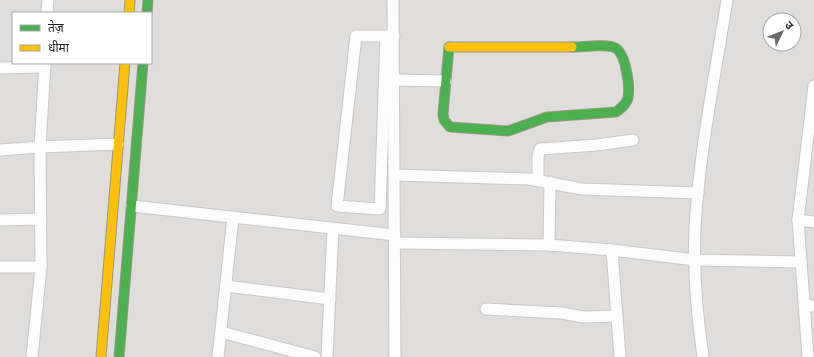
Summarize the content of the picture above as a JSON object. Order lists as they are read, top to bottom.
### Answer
{
  "legend": ["तेज़", "धीमा"],
  "north": "top right"
}
